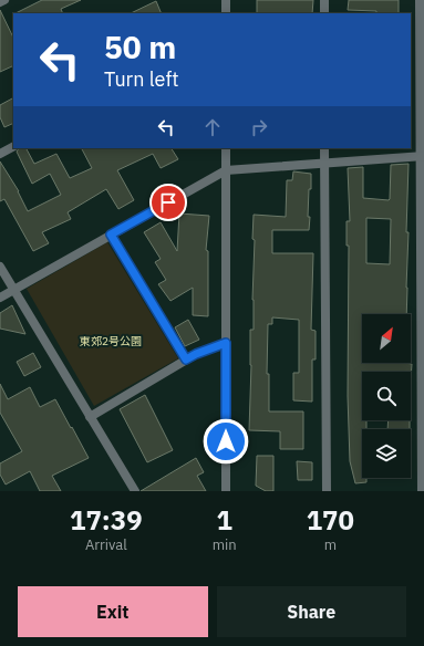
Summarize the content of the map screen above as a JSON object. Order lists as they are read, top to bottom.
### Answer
{
  "parks": ["東郊2号公園"],
  "north": "top right",
  "page": {
    "turn": ["50 m", "Turn left"],
    "eta": [
      "17:39",
      "Arrival",
      "1",
      "min",
      "170",
      "m"
    ],
    "buttons": ["Exit", "Share"]
  }
}
